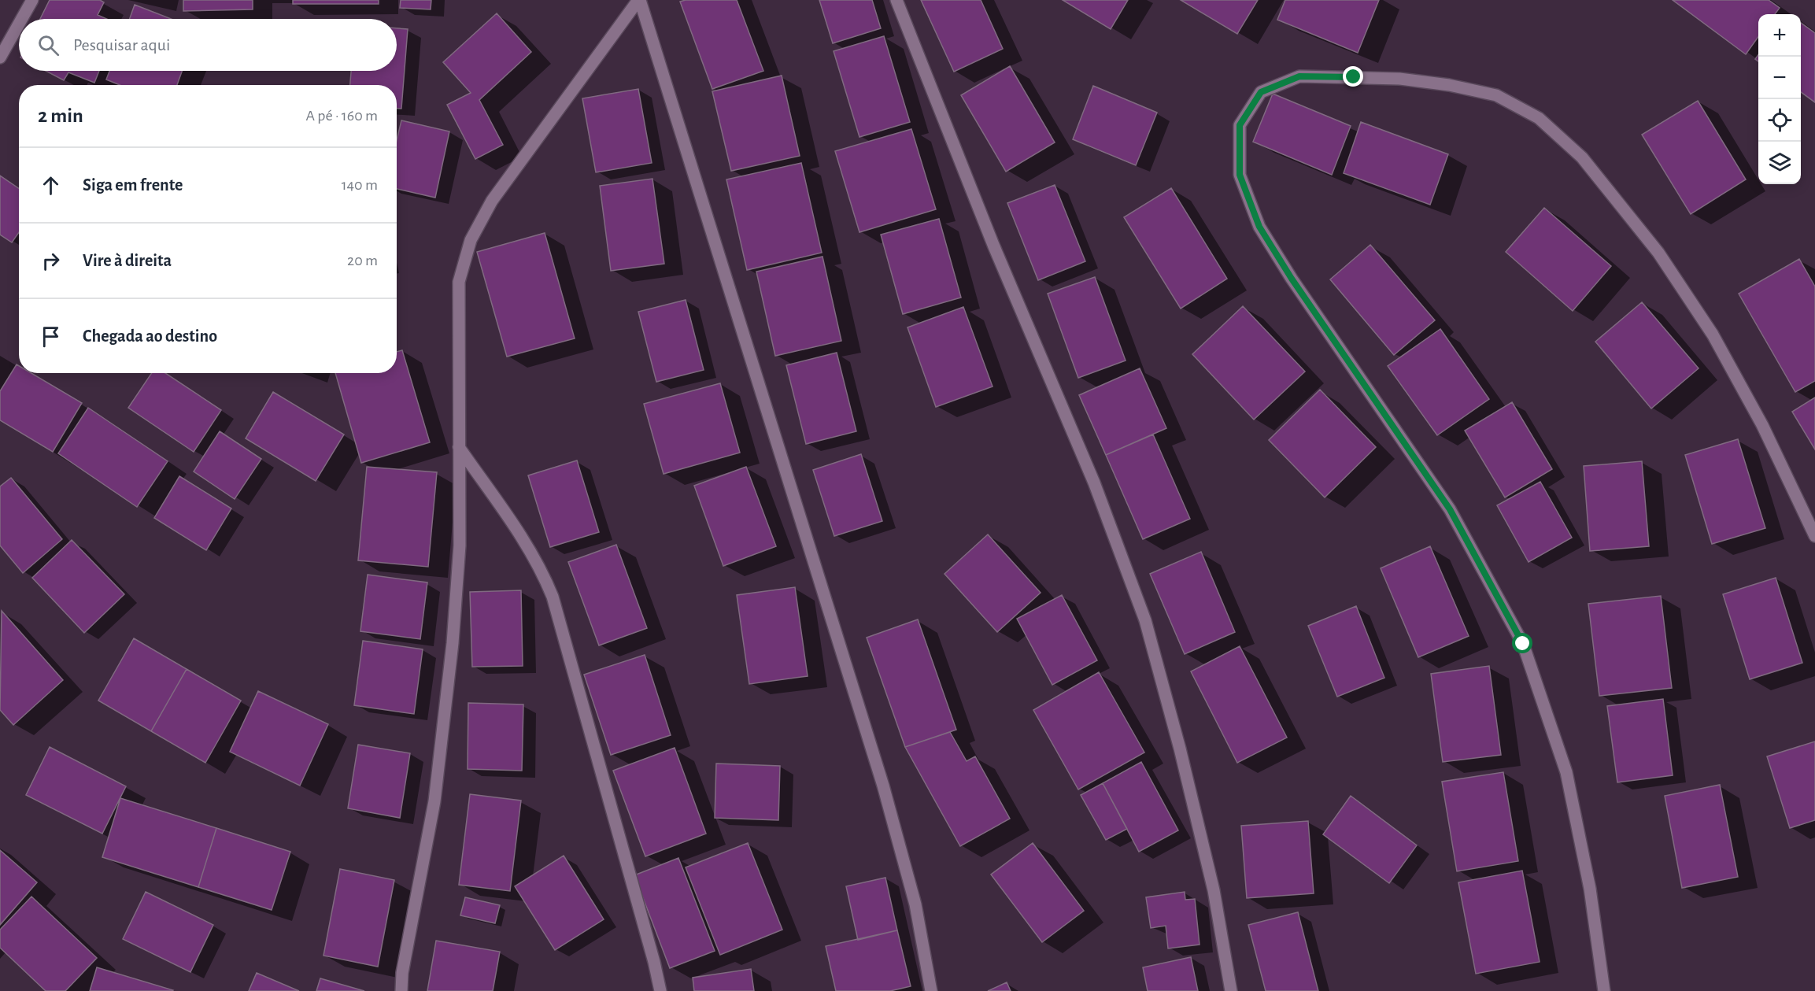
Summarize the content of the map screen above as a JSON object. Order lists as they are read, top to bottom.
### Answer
{
  "page": {
    "map_buttons": ["+", "−"],
    "search": "Pesquisar aqui",
    "heading": ["2 min", "A pé · 160 m"],
    "list": [
      ["Siga em frente", "140 m"],
      ["Vire à direita", "20 m"],
      "Chegada ao destino"
    ]
  }
}
